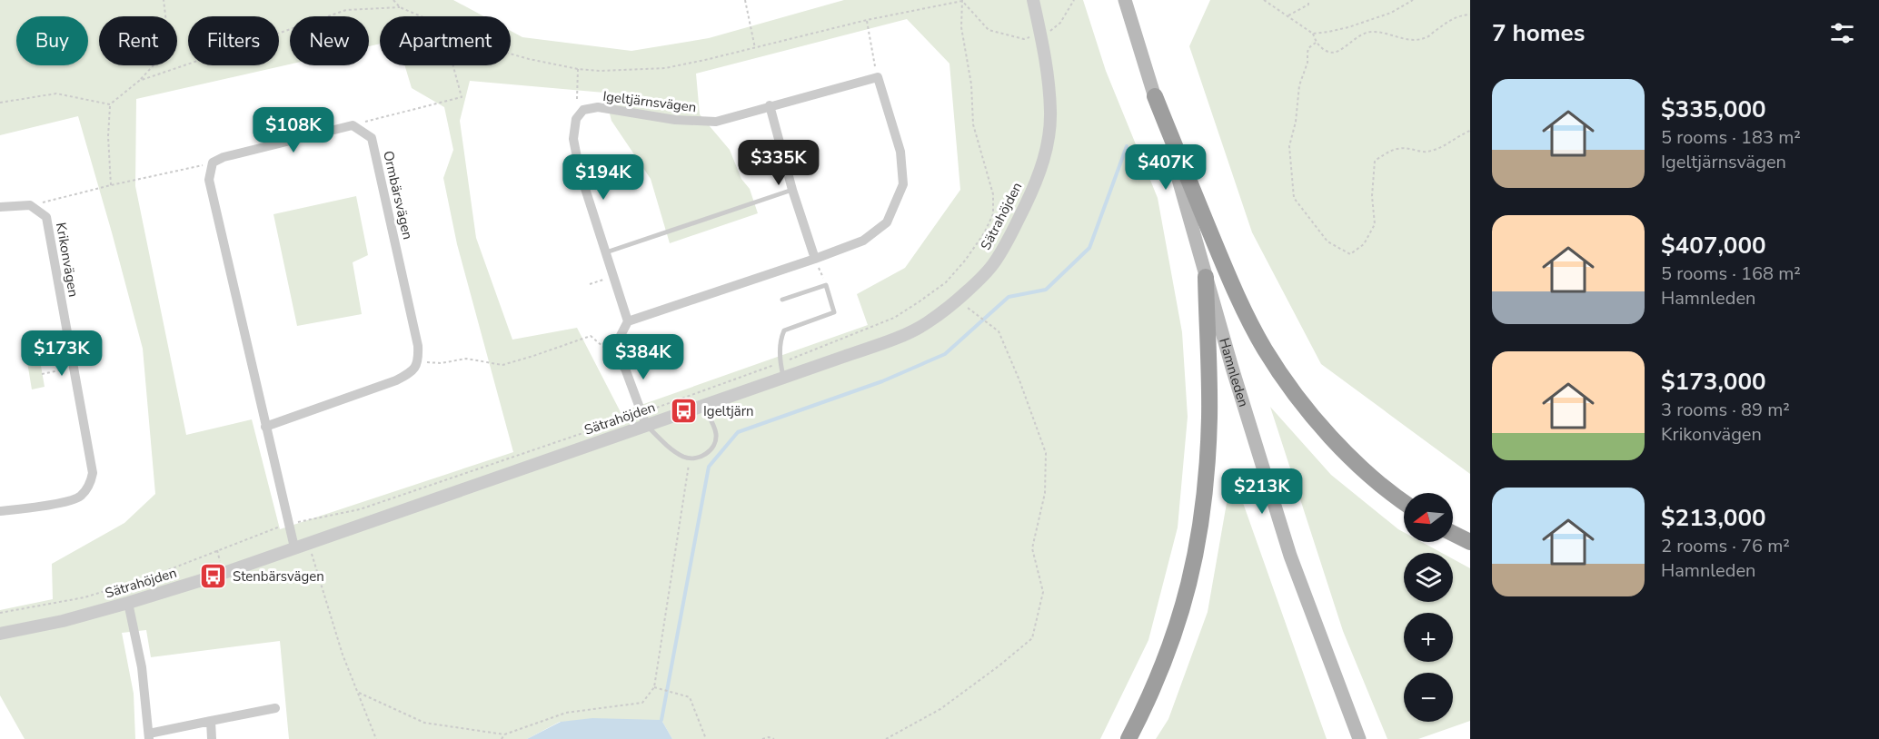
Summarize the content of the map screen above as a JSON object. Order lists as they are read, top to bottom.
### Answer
{
  "streets": {
    "main road": ["Hamnleden"],
    "street": [
      "Igeltjärnsvägen",
      "Ormbärsvägen",
      "Sätrahöjden",
      "Krikonvägen"
    ]
  },
  "places": {
    "bus stop": ["Igeltjärn", "Stenbärsvägen"]
  },
  "north": "left",
  "page": {
    "heading": "7 homes",
    "chip": [
      "Buy",
      "Rent",
      "Filters",
      "New",
      "Apartment"
    ],
    "list": [
      {
        "name": "$335,000",
        "note": "5 rooms · 183 m² · Igeltjärnsvägen"
      },
      {
        "name": "$407,000",
        "note": "5 rooms · 168 m² · Hamnleden"
      },
      {
        "name": "$173,000",
        "note": "3 rooms · 89 m² · Krikonvägen"
      },
      {
        "name": "$213,000",
        "note": "2 rooms · 76 m² · Hamnleden"
      }
    ],
    "price": [
      "$108K",
      "$335K",
      "$407K",
      "$194K",
      "$173K",
      "$384K",
      "$213K"
    ],
    "map_buttons": ["+", "−"]
  }
}
